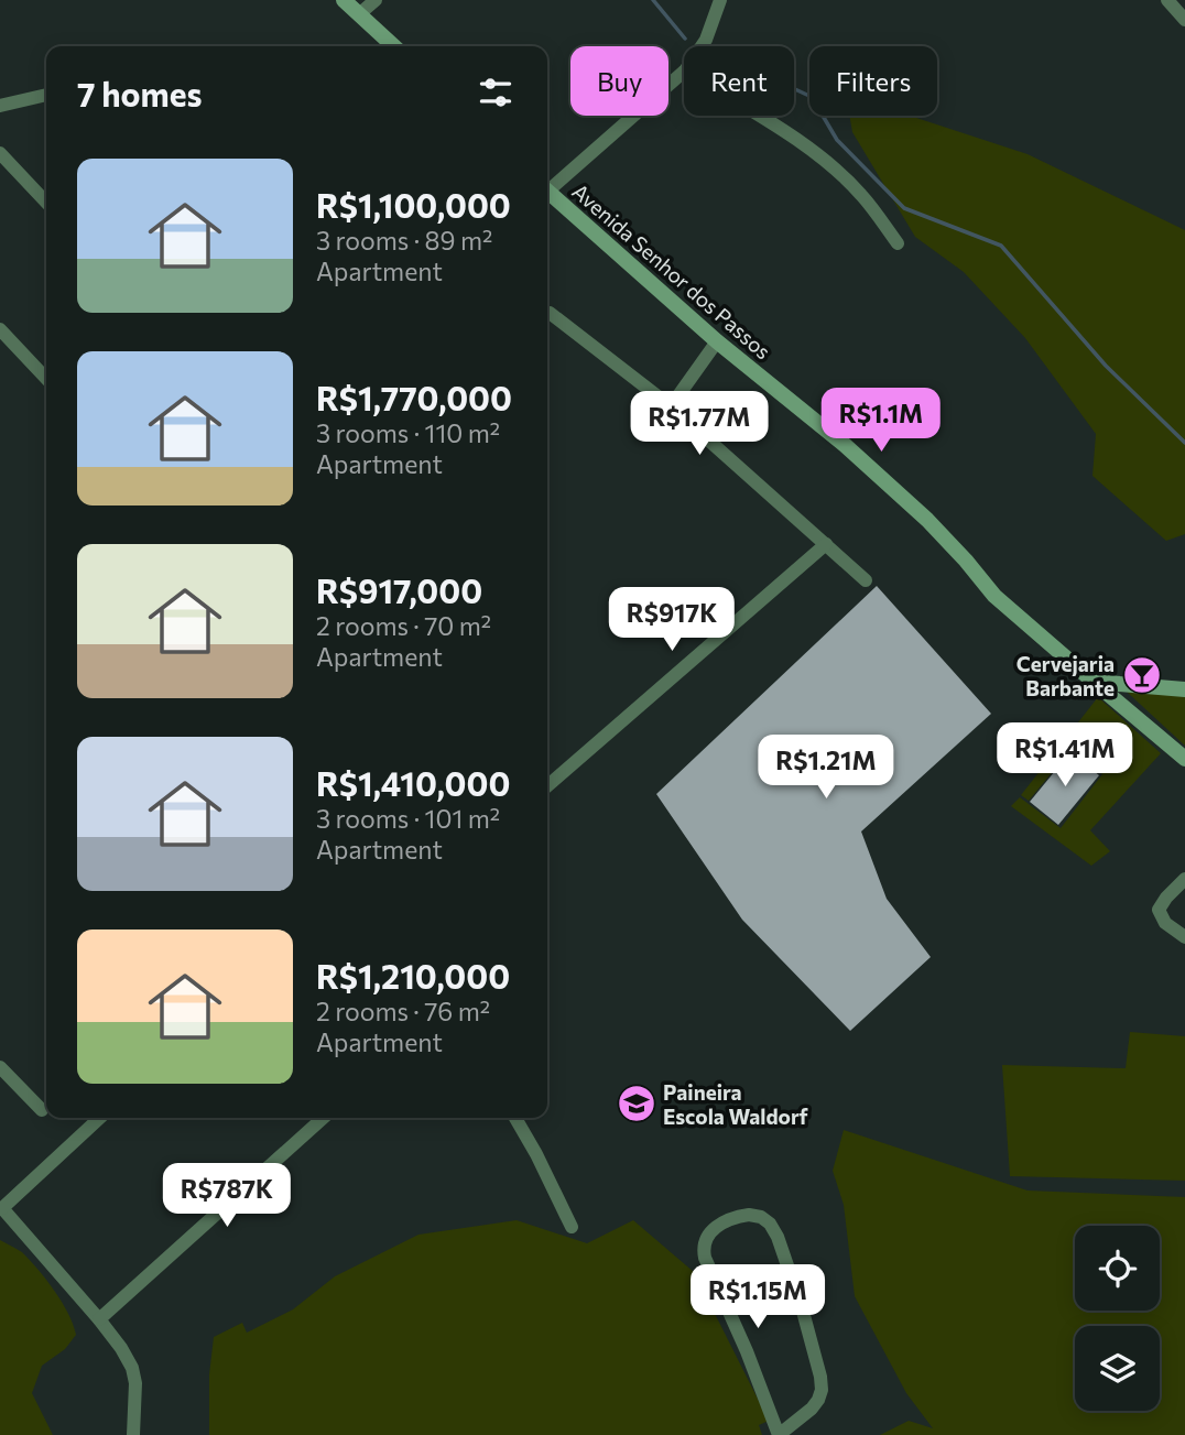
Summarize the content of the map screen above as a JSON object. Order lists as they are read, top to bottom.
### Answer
{
  "streets": {
    "street": ["Avenida Senhor dos Passos"]
  },
  "places": {
    "bar": ["Cervejaria Barbante"],
    "school or university": ["Paineira Escola Waldorf"]
  },
  "page": {
    "chip": ["Buy", "Rent", "Filters"],
    "heading": "7 homes",
    "list": [
      {
        "name": "R$1,100,000",
        "note": "3 rooms · 89 m² · Apartment"
      },
      {
        "name": "R$1,770,000",
        "note": "3 rooms · 110 m² · Apartment"
      },
      {
        "name": "R$917,000",
        "note": "2 rooms · 70 m² · Apartment"
      },
      {
        "name": "R$1,410,000",
        "note": "3 rooms · 101 m² · Apartment"
      },
      {
        "name": "R$1,210,000",
        "note": "2 rooms · 76 m² · Apartment"
      }
    ],
    "price": [
      "R$1.1M",
      "R$1.77M",
      "R$917K",
      "R$1.41M",
      "R$1.21M",
      "R$787K",
      "R$1.15M"
    ]
  }
}
